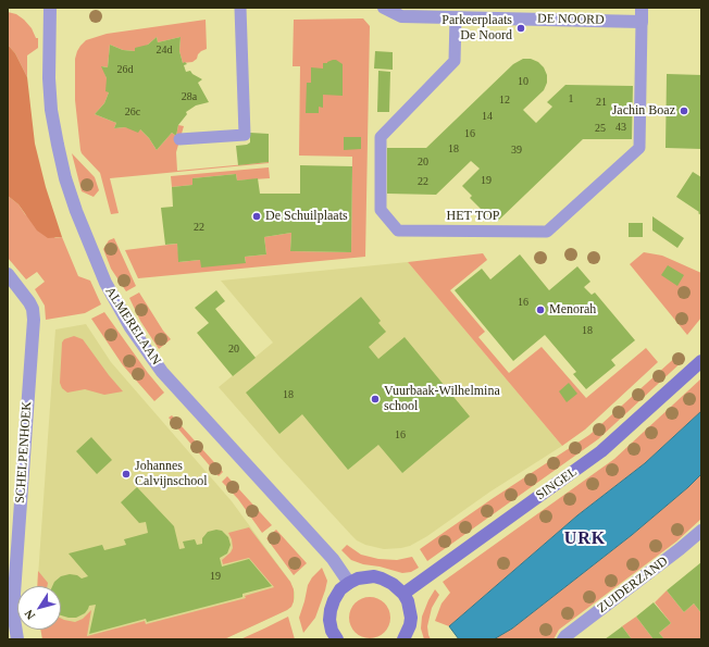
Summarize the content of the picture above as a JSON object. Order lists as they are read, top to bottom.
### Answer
{
  "streets": {
    "main road": ["SINGEL"],
    "street": [
      "DE NOORD",
      "ALMERELAAN",
      "SCHELPENHOEK",
      "ZUIDERZAND"
    ],
    "lane": ["HET TOP"]
  },
  "crossings": [
    ["DE NOORD", "HET TOP"]
  ],
  "districts": ["URK"],
  "places": [
    "Parkeerplaats De Noord",
    "Jachin Boaz",
    "De Schuilplaats",
    "Menorah",
    "Vuurbaak-Wilhelmina school",
    "Johannes Calvijnschool"
  ],
  "house_numbers": [
    "24d",
    "26d",
    "10",
    "28a",
    "1",
    "12",
    "21",
    "26c",
    "14",
    "43",
    "25",
    "16",
    "18",
    "39",
    "20",
    "19",
    "22",
    "22",
    "16",
    "18",
    "20",
    "18",
    "16",
    "19"
  ],
  "north": "bottom left"
}
